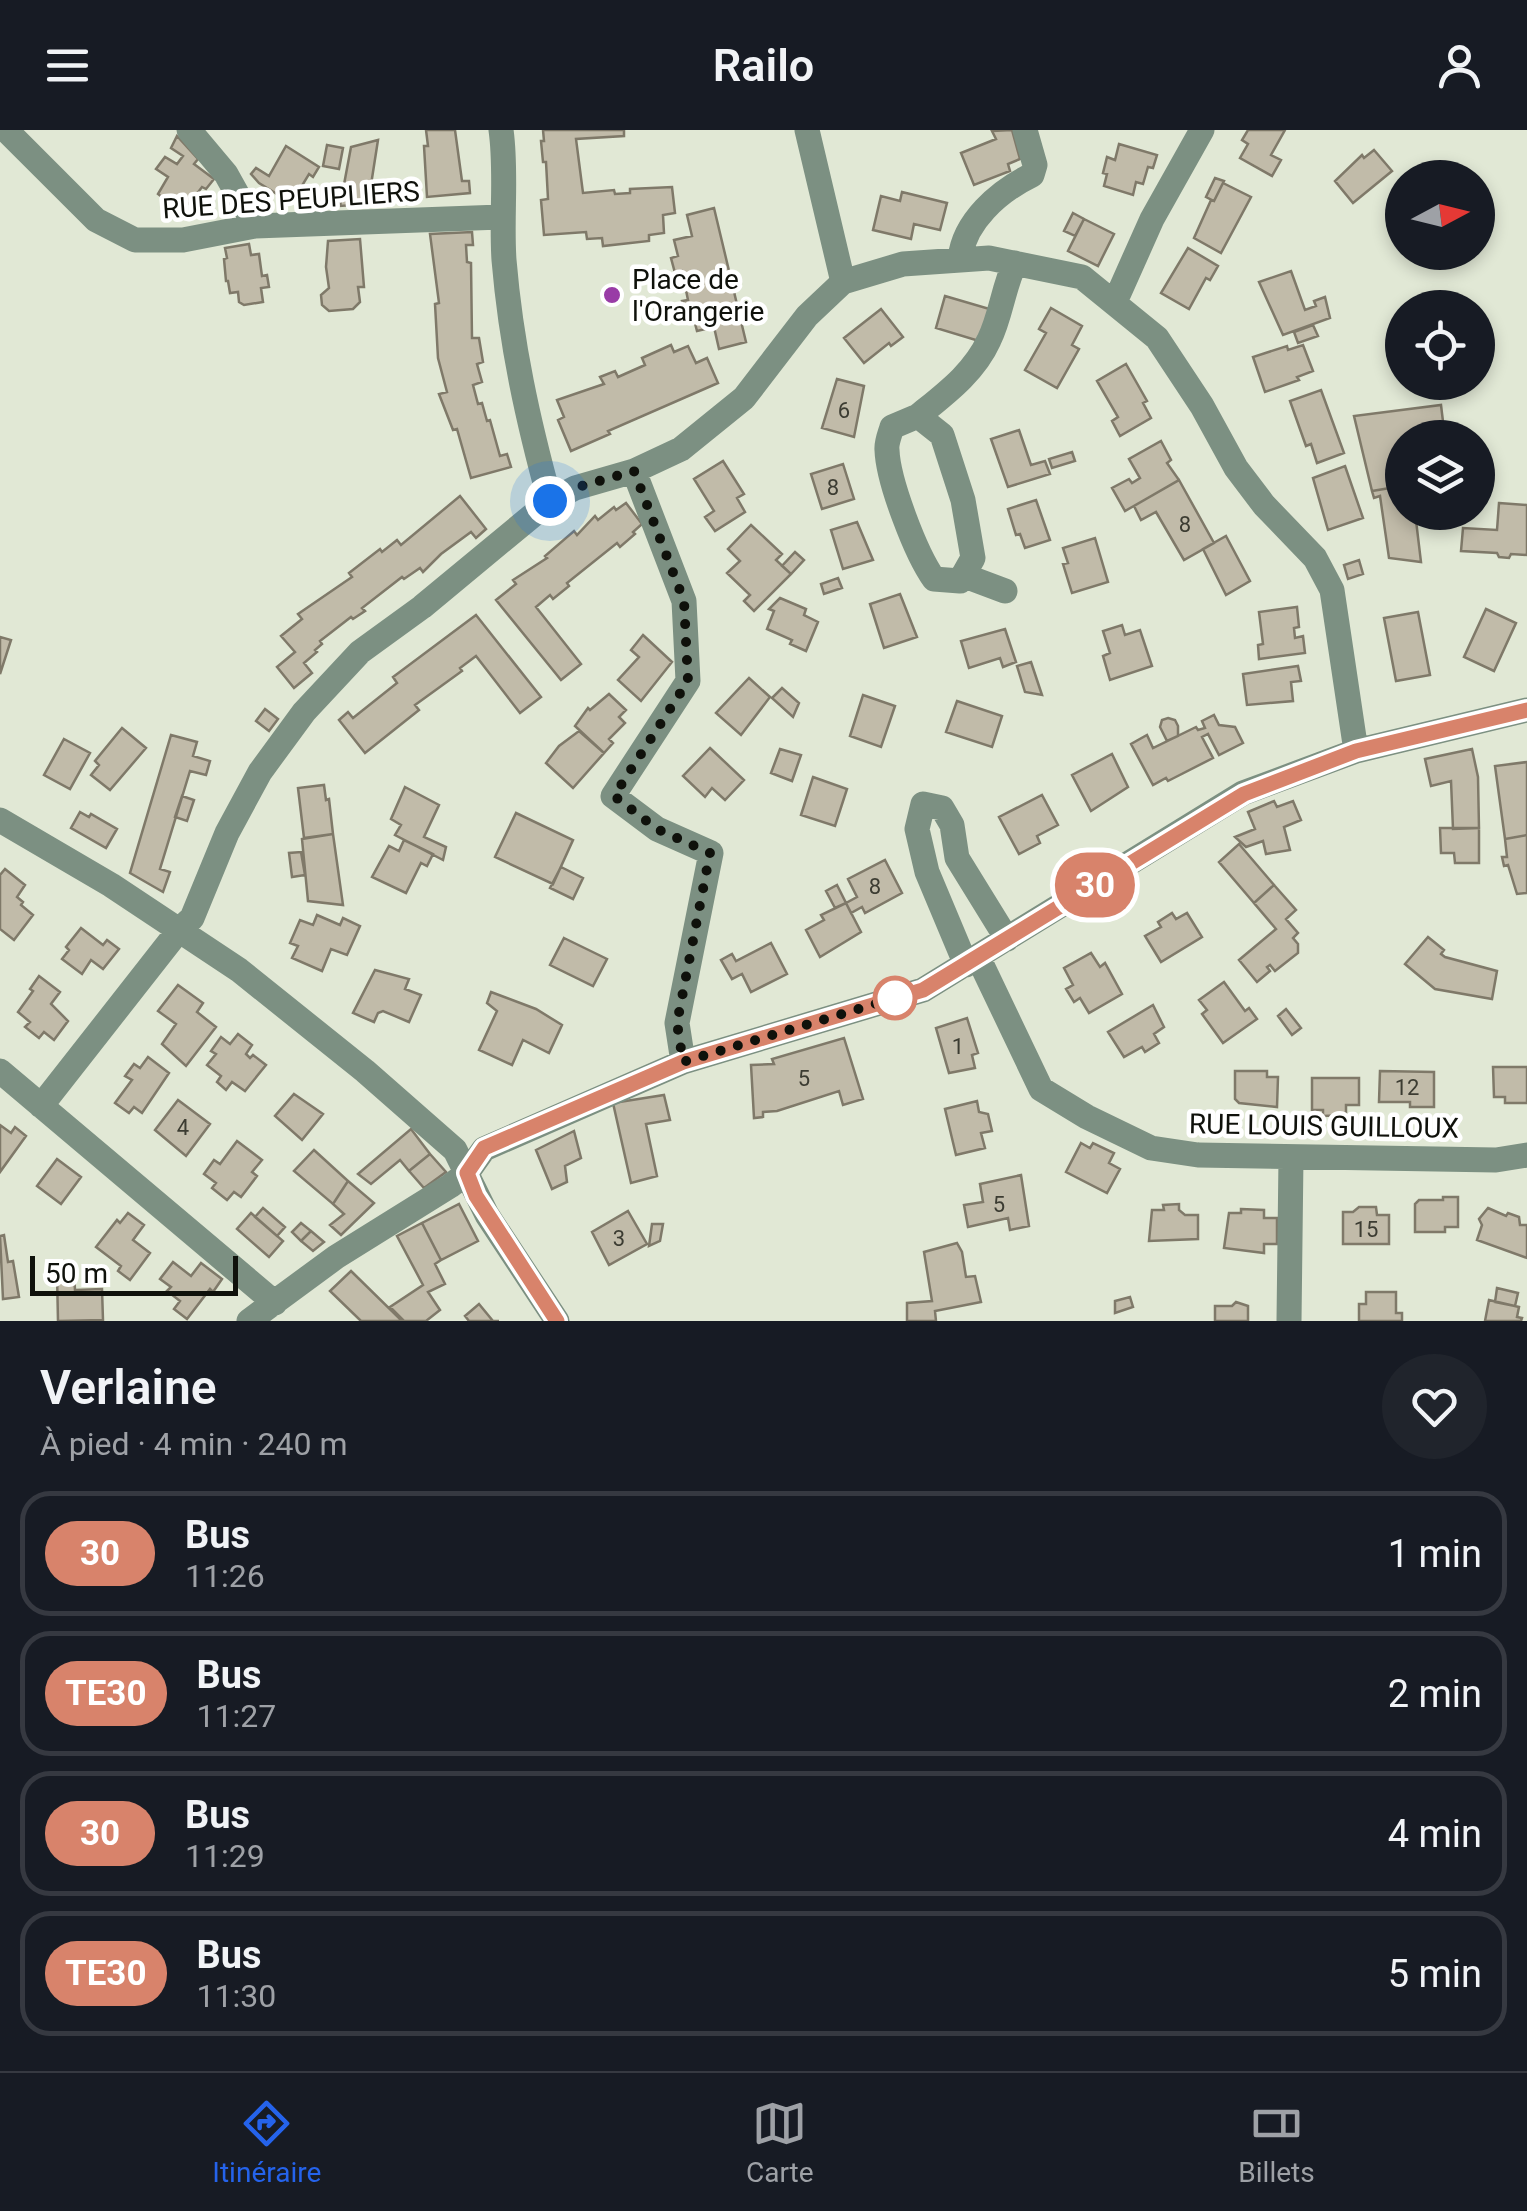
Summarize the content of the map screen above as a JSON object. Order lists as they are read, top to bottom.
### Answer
{
  "streets": {
    "street": ["RUE DES PEUPLIERS", "RUE LOUIS GUILLOUX"]
  },
  "places": ["Place de l'Orangerie"],
  "lines": ["bus line 30"],
  "house_numbers": [
    "6",
    "8",
    "8",
    "8",
    "1",
    "5",
    "12",
    "4",
    "5",
    "15",
    "3"
  ],
  "scale_bar": "50 m",
  "north": "right",
  "page": {
    "header": "Railo",
    "on_map": "30",
    "scale": "50 m",
    "heading": ["Verlaine", "À pied · 4 min · 240 m"],
    "list": [
      {
        "mark": "30",
        "name": "Bus",
        "note": "11:26",
        "value": "1 min"
      },
      {
        "mark": "TE30",
        "name": "Bus",
        "note": "11:27",
        "value": "2 min"
      },
      {
        "mark": "30",
        "name": "Bus",
        "note": "11:29",
        "value": "4 min"
      },
      {
        "mark": "TE30",
        "name": "Bus",
        "note": "11:30",
        "value": "5 min"
      }
    ],
    "tabs": ["Itinéraire", "Carte", "Billets"]
  }
}
